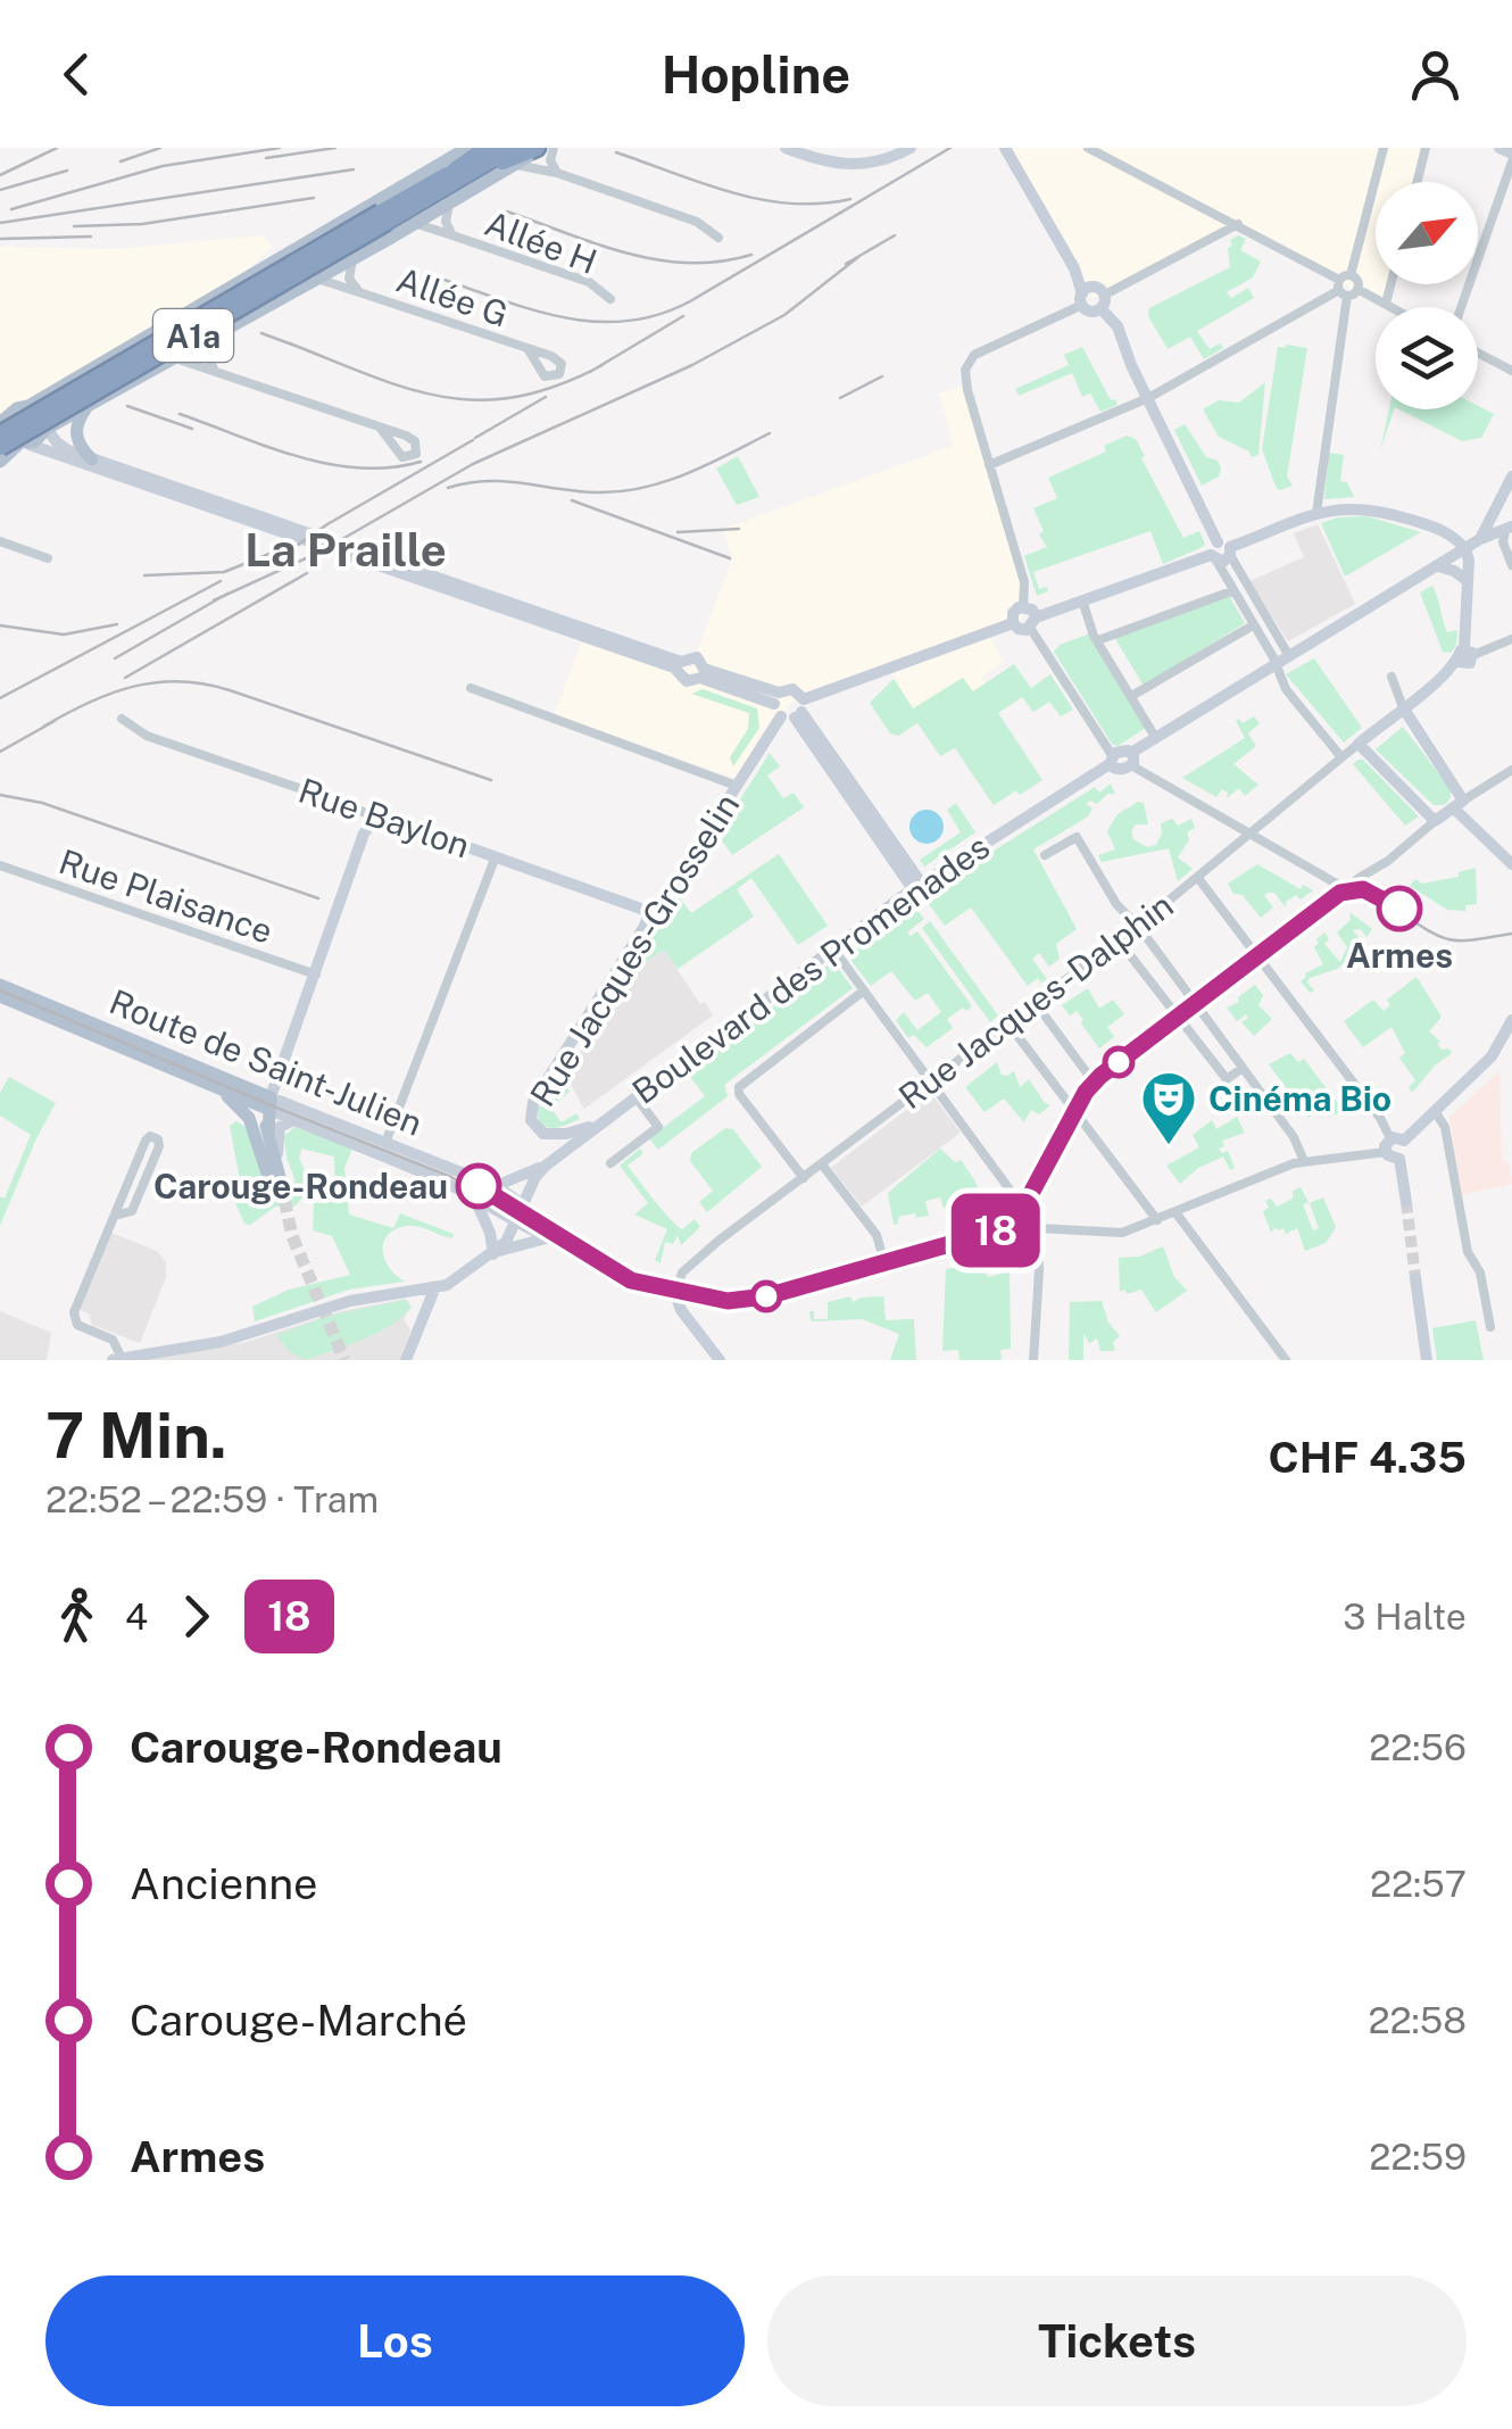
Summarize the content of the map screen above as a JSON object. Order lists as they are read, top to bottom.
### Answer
{
  "streets": {
    "highway": ["A1a"],
    "main road": [
      "Rue Baylon",
      "Rue Jacques-Grosselin",
      "Boulevard des Promenades",
      "Rue Jacques-Dalphin",
      "Route de Saint-Julien"
    ],
    "street": ["Allée H", "Allée G", "Rue Plaisance"]
  },
  "crossings": [
    ["Rue Baylon", "Rue Jacques-Grosselin"],
    ["Rue Jacques-Grosselin", "Boulevard des Promenades"],
    ["Boulevard des Promenades", "Route de Saint-Julien"]
  ],
  "districts": ["La Praille"],
  "places": {
    "other": ["Armes", "Carouge-Rondeau"],
    "theatre": ["Cinéma Bio"]
  },
  "lines": ["tram line 18"],
  "north": "top right",
  "page": {
    "header": "Hopline",
    "on_map": "18",
    "heading": ["7 Min.", "22:52 – 22:59 · Tram", "CHF 4.35"],
    "legs": ["4", "18", "3 Halte"],
    "list": [
      {
        "name": "Carouge-Rondeau",
        "value": "22:56"
      },
      {
        "name": "Ancienne",
        "value": "22:57"
      },
      {
        "name": "Carouge-Marché",
        "value": "22:58"
      },
      {
        "name": "Armes",
        "value": "22:59"
      }
    ],
    "buttons": ["Los", "Tickets"]
  }
}
